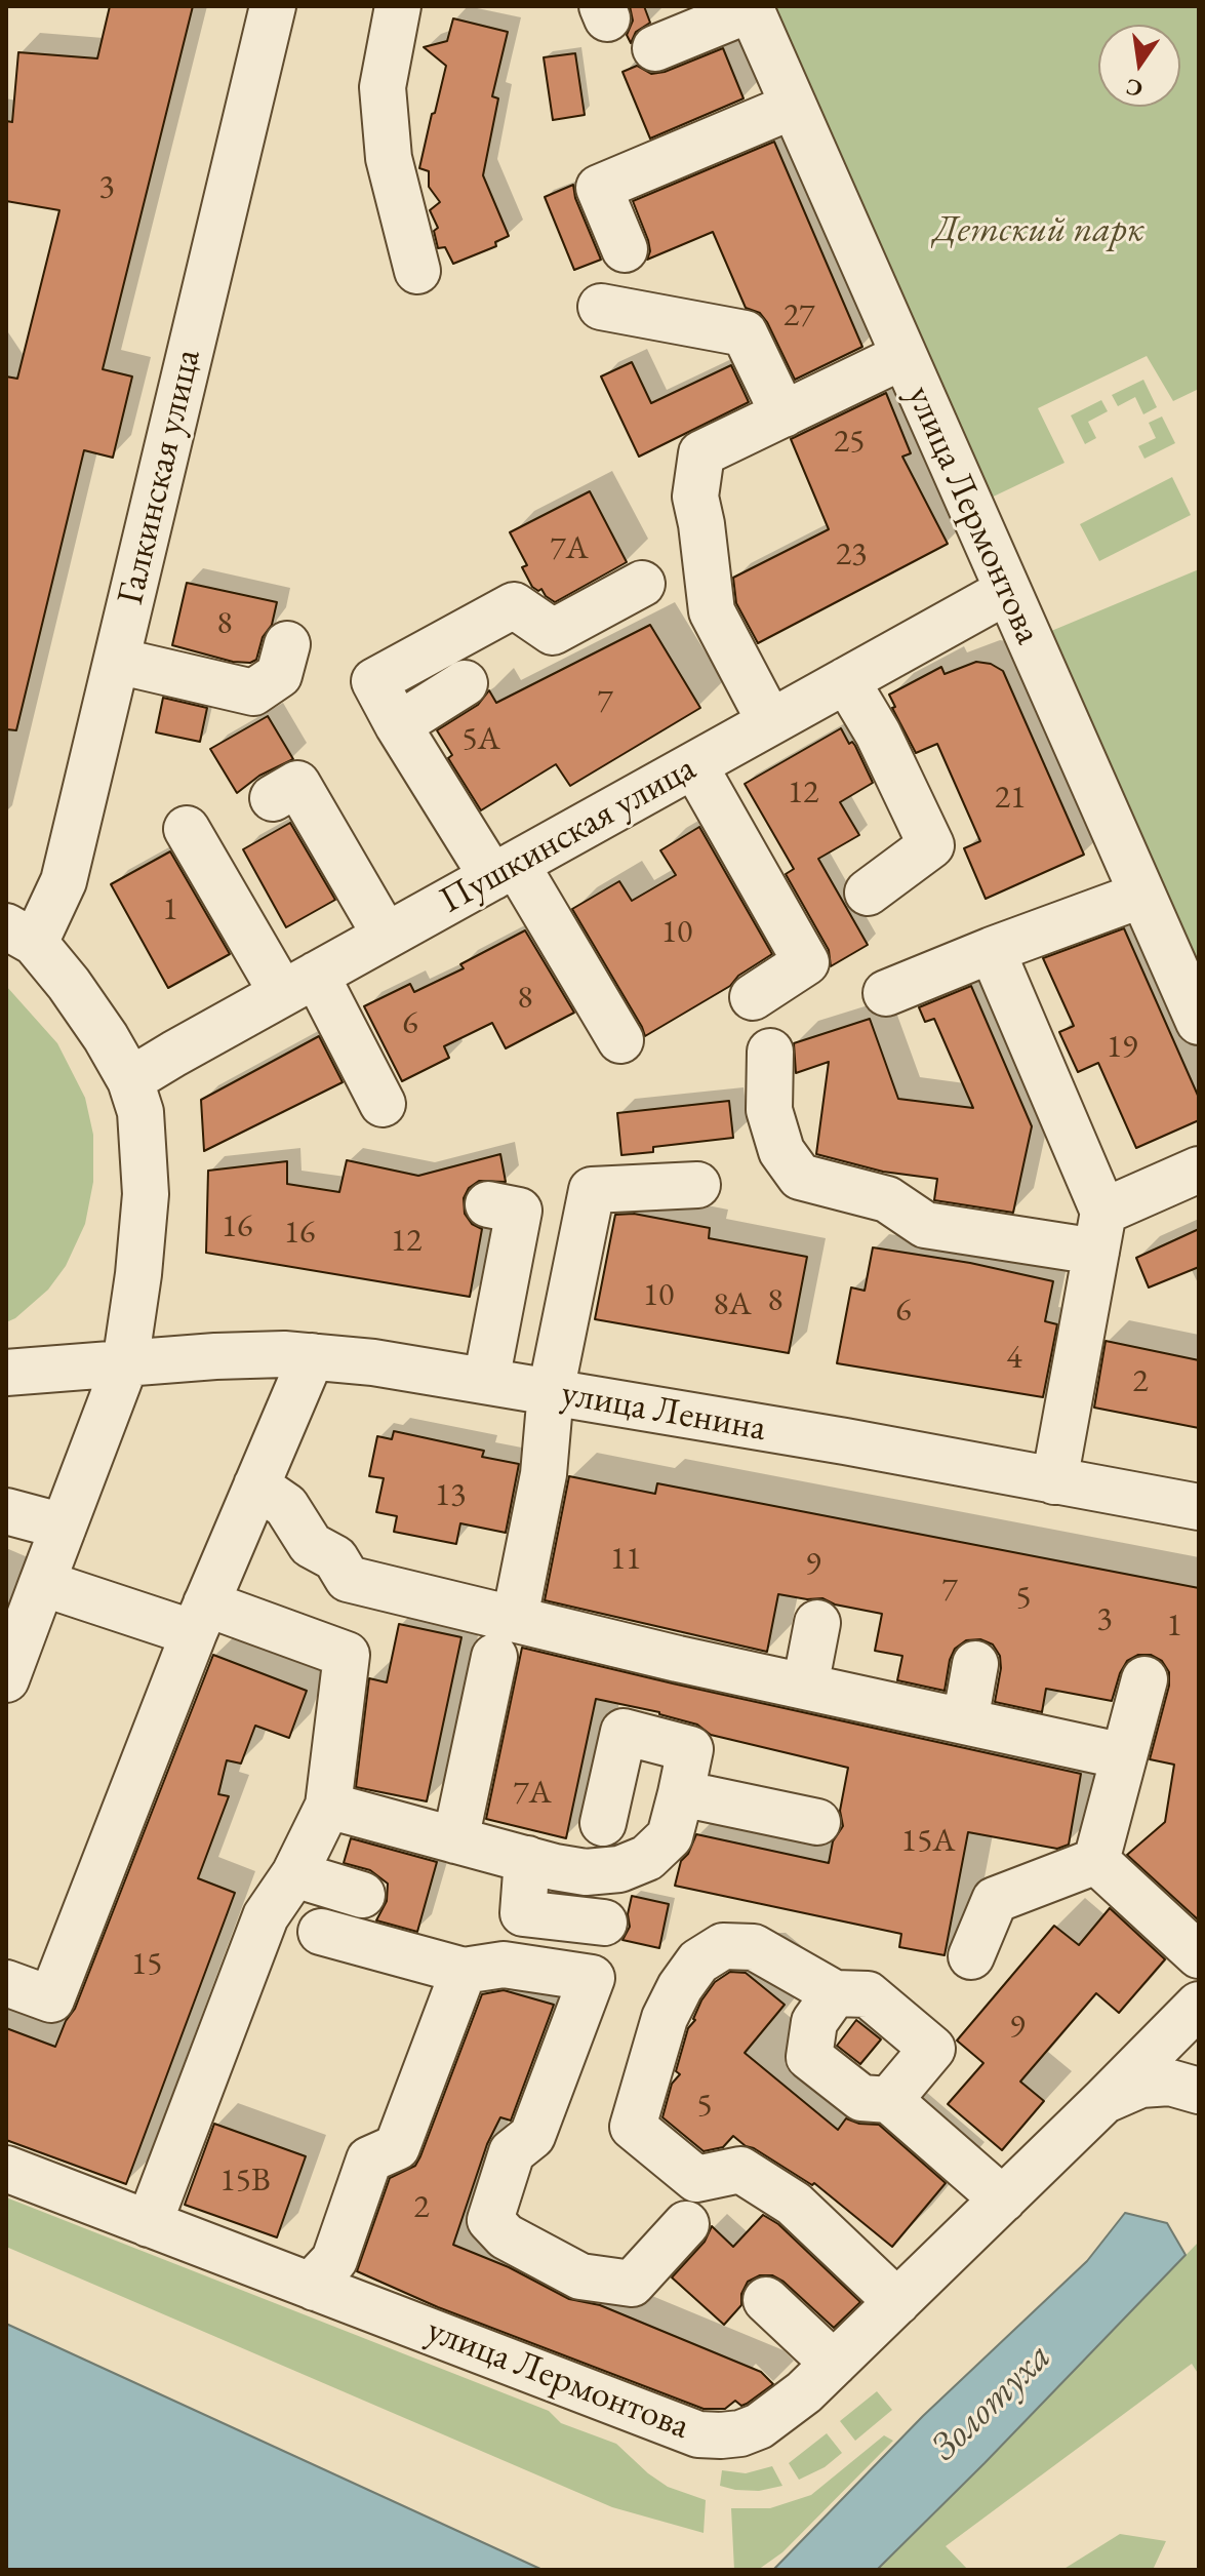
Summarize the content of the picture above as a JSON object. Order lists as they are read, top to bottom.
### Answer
{
  "streets": {
    "street": [
      "Галкинская улица",
      "улица Лермонтова",
      "Пушкинская улица",
      "улица Ленина"
    ]
  },
  "crossings": [
    ["улица Лермонтова", "Пушкинская улица"]
  ],
  "water": ["Золотуха"],
  "parks": ["Детский парк"],
  "house_numbers": [
    "3",
    "27",
    "25",
    "7А",
    "23",
    "8",
    "7",
    "5А",
    "12",
    "21",
    "1",
    "10",
    "8",
    "6",
    "19",
    "16",
    "16",
    "12",
    "10",
    "8",
    "8А",
    "6",
    "4",
    "2",
    "13",
    "11",
    "9",
    "7",
    "5",
    "3",
    "1",
    "7А",
    "15А",
    "15",
    "9",
    "5",
    "15В",
    "2"
  ],
  "north": "bottom"
}
